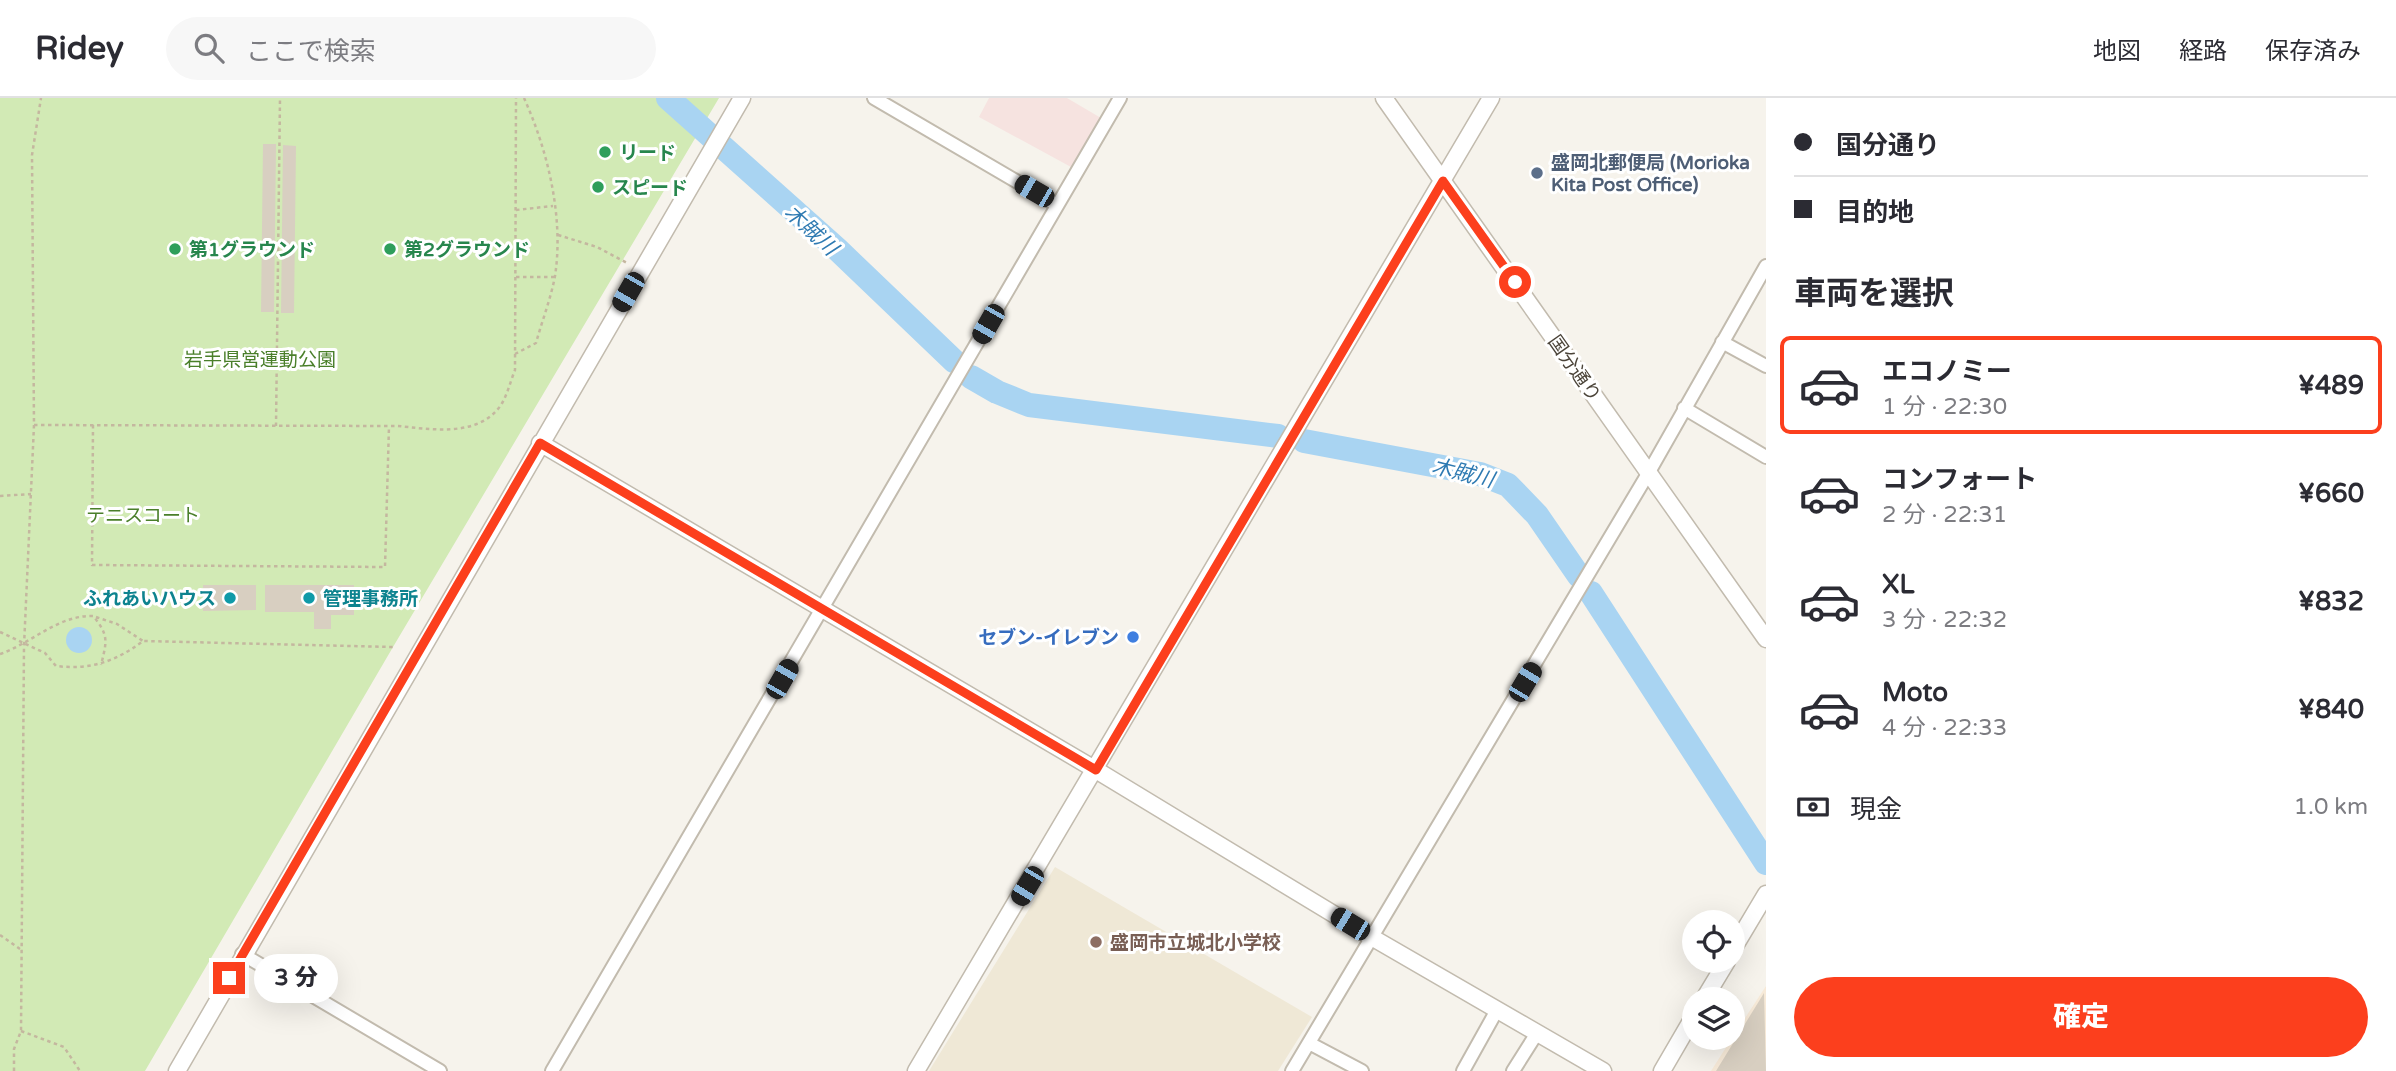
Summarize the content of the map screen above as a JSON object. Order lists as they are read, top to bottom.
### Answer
{
  "streets": {
    "street": ["国分通り"]
  },
  "water": ["木賊川"],
  "parks": ["岩手県営運動公園", "テニスコート"],
  "places": [
    "リード",
    "盛岡北郵便局 (Morioka Kita Post Office)",
    "スピード",
    "第1グラウンド",
    "第2グラウンド",
    "ふれあいハウス",
    "管理事務所",
    "セブン-イレブン",
    "盛岡市立城北小学校"
  ],
  "page": {
    "header": "Ridey",
    "search": "ここで検索",
    "nav": ["地図", "経路", "保存済み"],
    "banner": ["国分通り", "目的地"],
    "heading": "車両を選択",
    "list": [
      {
        "name": "エコノミー",
        "note": "1 分 · 22:30",
        "value": "¥489"
      },
      {
        "name": "コンフォート",
        "note": "2 分 · 22:31",
        "value": "¥660"
      },
      {
        "name": "XL",
        "note": "3 分 · 22:32",
        "value": "¥832"
      },
      {
        "name": "Moto",
        "note": "4 分 · 22:33",
        "value": "¥840"
      }
    ],
    "pay": ["現金", "1.0 km"],
    "bubble": "3 分",
    "buttons": "確定"
  }
}
